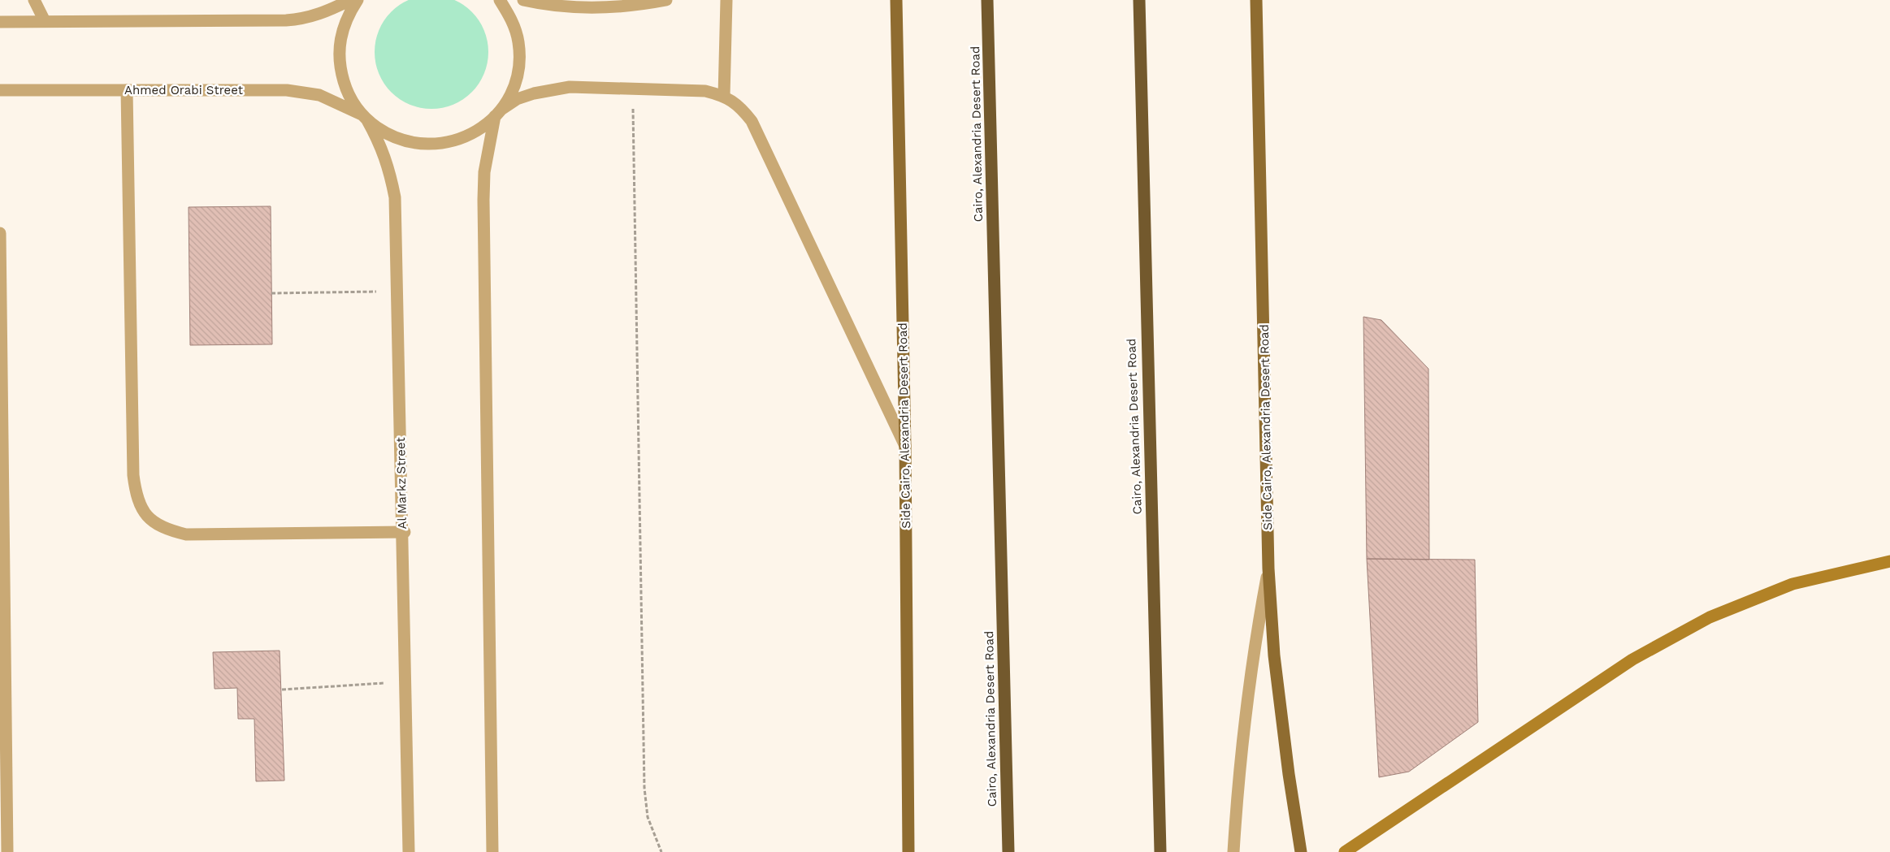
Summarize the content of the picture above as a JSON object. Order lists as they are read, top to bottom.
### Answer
{
  "streets": {
    "highway": ["Cairo, Alexandria Desert Road"],
    "main road": ["Side Cairo, Alexandria Desert Road"],
    "street": ["Ahmed Orabi Street", "Al Markz Street"]
  },
  "crossings": [
    ["Ahmed Orabi Street", "Al Markz Street"]
  ]
}
